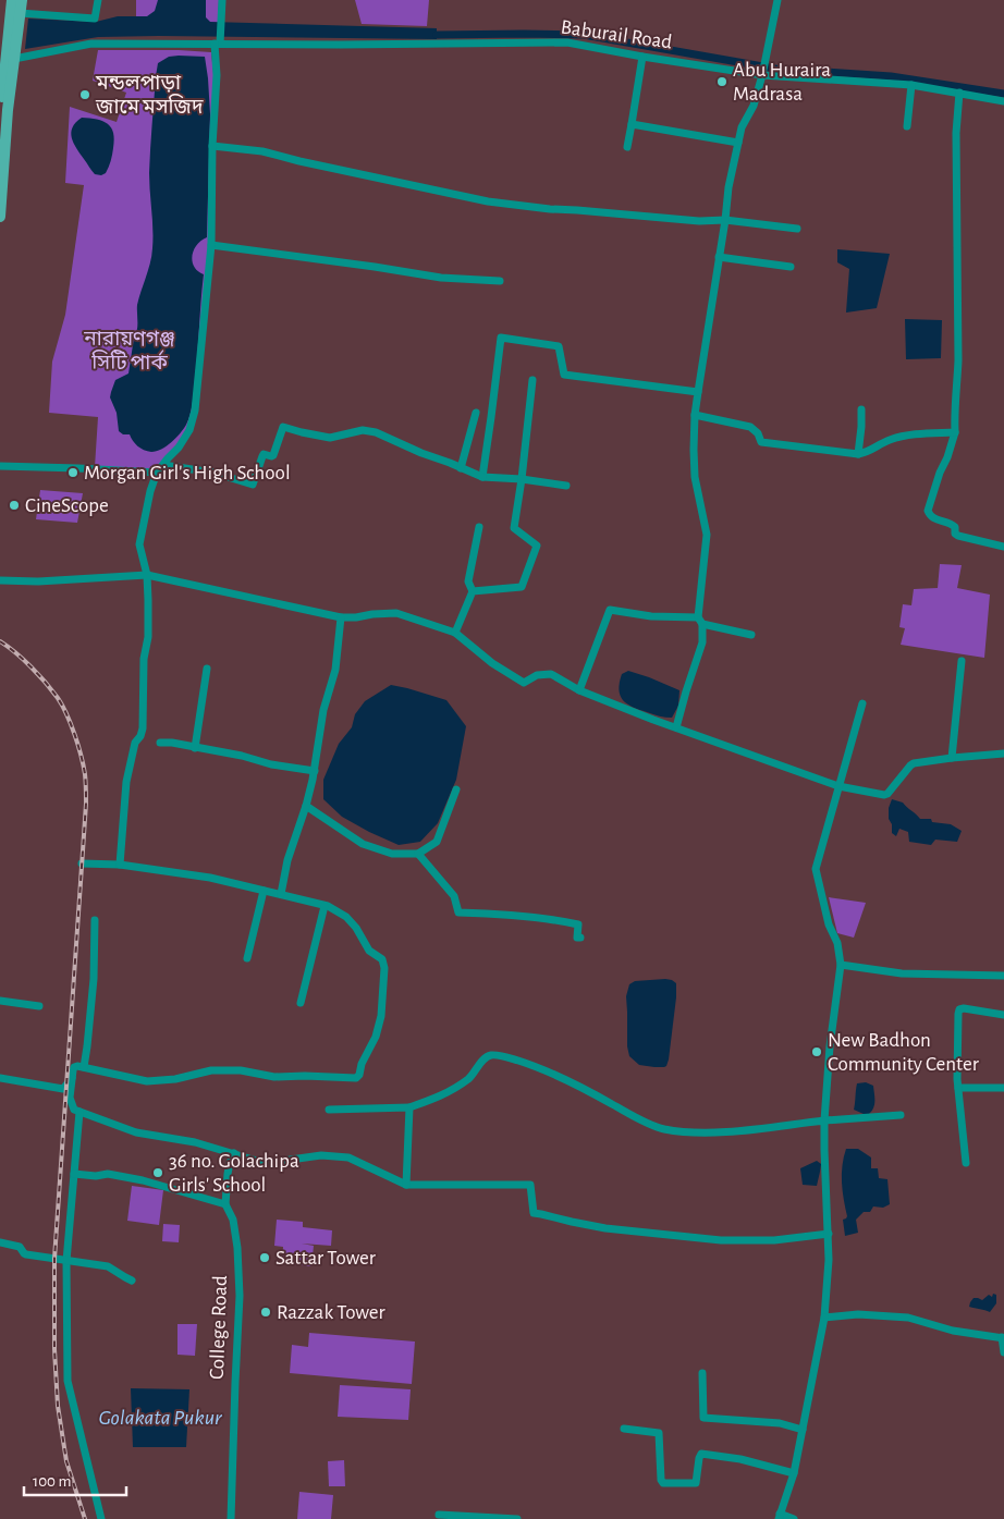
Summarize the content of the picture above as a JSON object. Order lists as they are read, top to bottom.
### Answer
{
  "streets": {
    "street": ["Baburail Road", "College Road"]
  },
  "water": ["Golakata Pukur"],
  "parks": ["নারায়ণগঞ্জ সিটি পার্ক"],
  "places": [
    "Abu Huraira Madrasa",
    "মন্ডলপাড়া জামে মসজিদ",
    "Morgan Girl's High School",
    "CineScope",
    "New Badhon Community Center",
    "36 no. Golachipa Girls' School",
    "Sattar Tower",
    "Razzak Tower"
  ],
  "scale_bar": "100 m"
}
